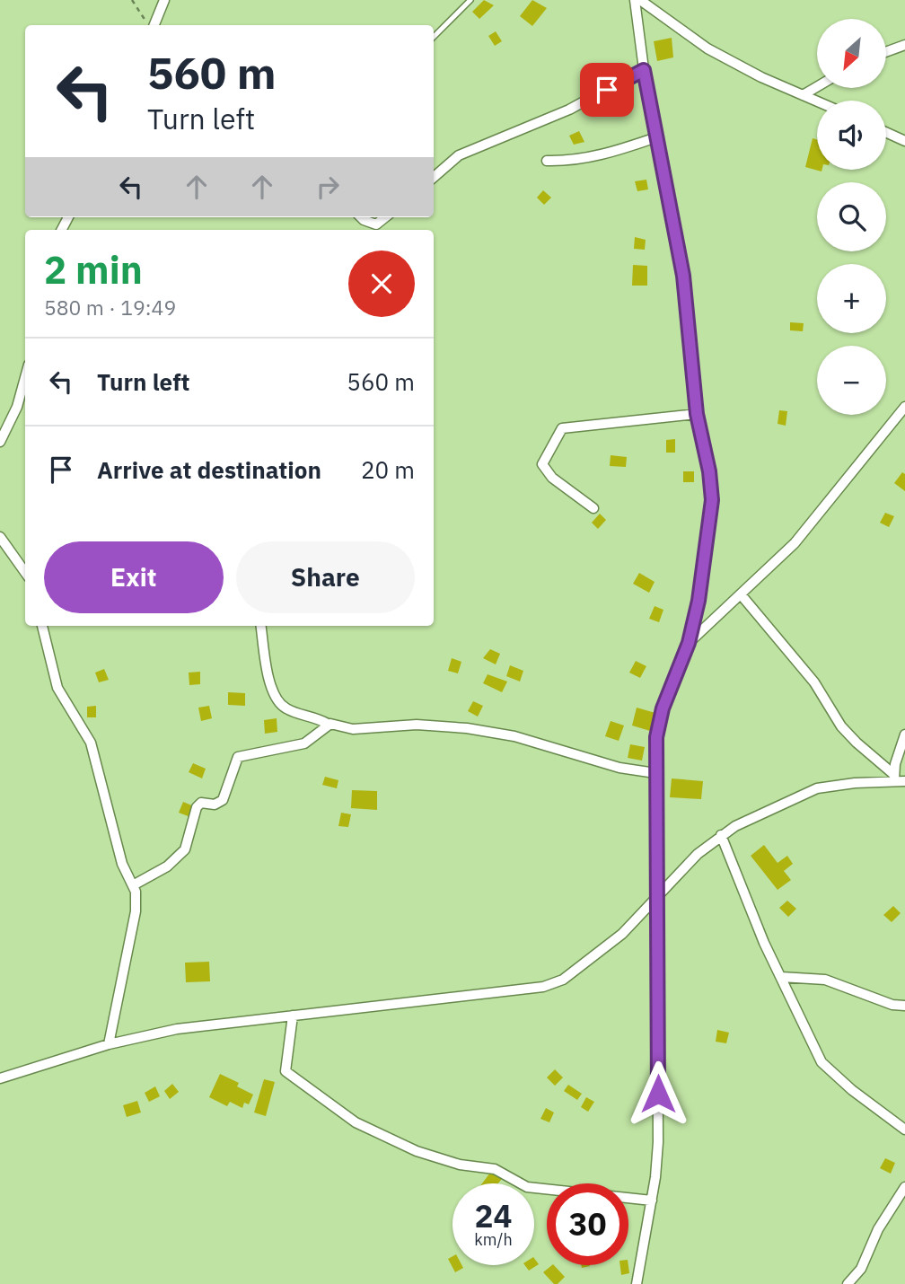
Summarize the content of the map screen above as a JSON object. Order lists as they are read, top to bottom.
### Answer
{
  "north": "bottom left",
  "page": {
    "map_buttons": ["+", "−"],
    "turn": ["560 m", "Turn left"],
    "heading": ["2 min", "580 m · 19:49"],
    "list": [
      {
        "name": "Turn left",
        "value": "560 m"
      },
      {
        "name": "Arrive at destination",
        "value": "20 m"
      }
    ],
    "buttons": ["Exit", "Share"],
    "speed": "24 km/h",
    "limit": "30"
  }
}
